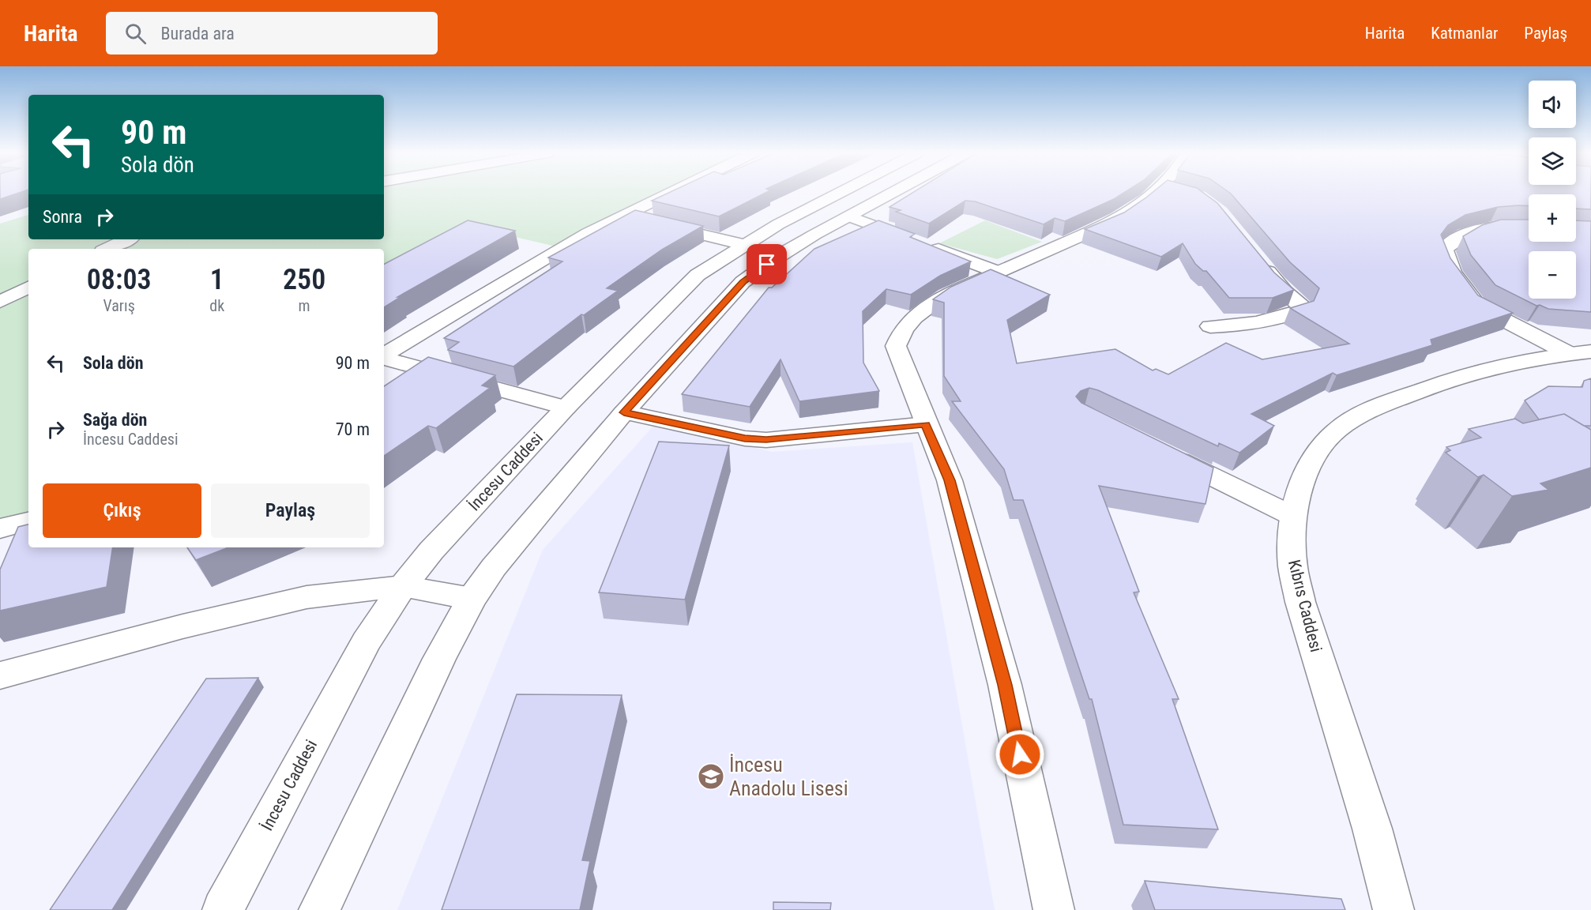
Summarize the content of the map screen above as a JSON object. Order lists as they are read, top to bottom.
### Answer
{
  "streets": {
    "street": ["İncesu Caddesi", "Kıbrıs Caddesi"]
  },
  "places": {
    "school or university": ["İncesu Anadolu Lisesi"]
  },
  "page": {
    "header": "Harita",
    "search": "Burada ara",
    "nav": ["Harita", "Katmanlar", "Paylaş"],
    "map_buttons": ["+", "−"],
    "turn": ["90 m", "Sola dön"],
    "then": "Sonra",
    "eta": [
      "08:03",
      "Varış",
      "1",
      "dk",
      "250",
      "m"
    ],
    "list": [
      {
        "name": "Sola dön",
        "value": "90 m"
      },
      {
        "name": "Sağa dön",
        "note": "İncesu Caddesi",
        "value": "70 m"
      }
    ],
    "buttons": ["Çıkış", "Paylaş"]
  }
}
